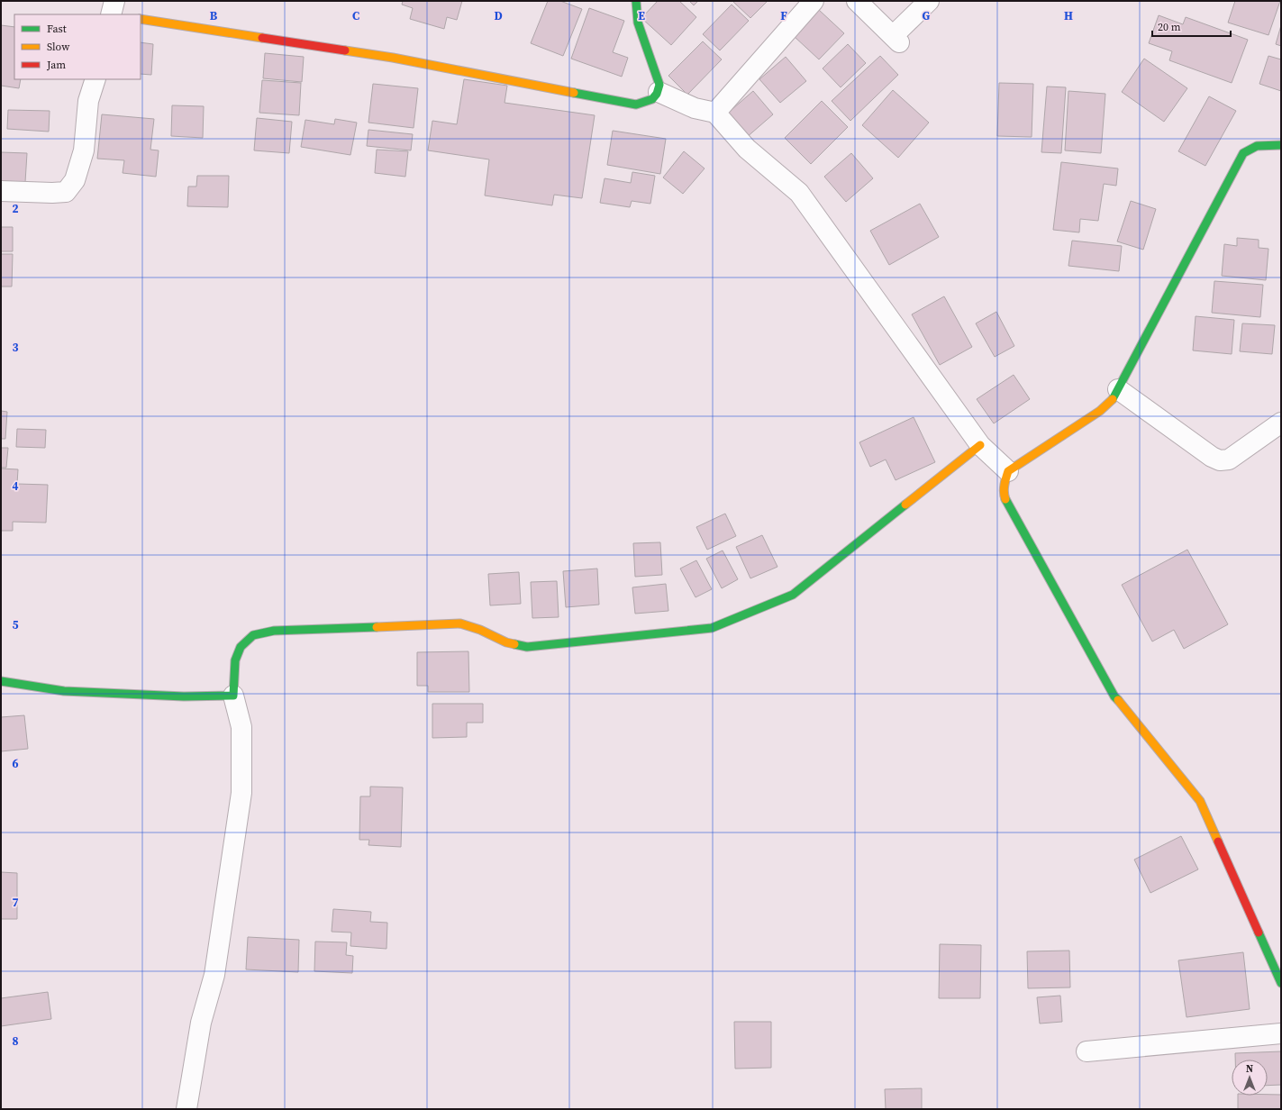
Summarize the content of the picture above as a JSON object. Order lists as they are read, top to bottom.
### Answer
{
  "legend": ["Fast", "Slow", "Jam"],
  "scale_bar": "20 m",
  "north": "top",
  "grid": {
    "columns": [
      "B",
      "C",
      "D",
      "E",
      "F",
      "G",
      "H"
    ],
    "rows": [
      "2",
      "3",
      "4",
      "5",
      "6",
      "7",
      "8"
    ]
  }
}
